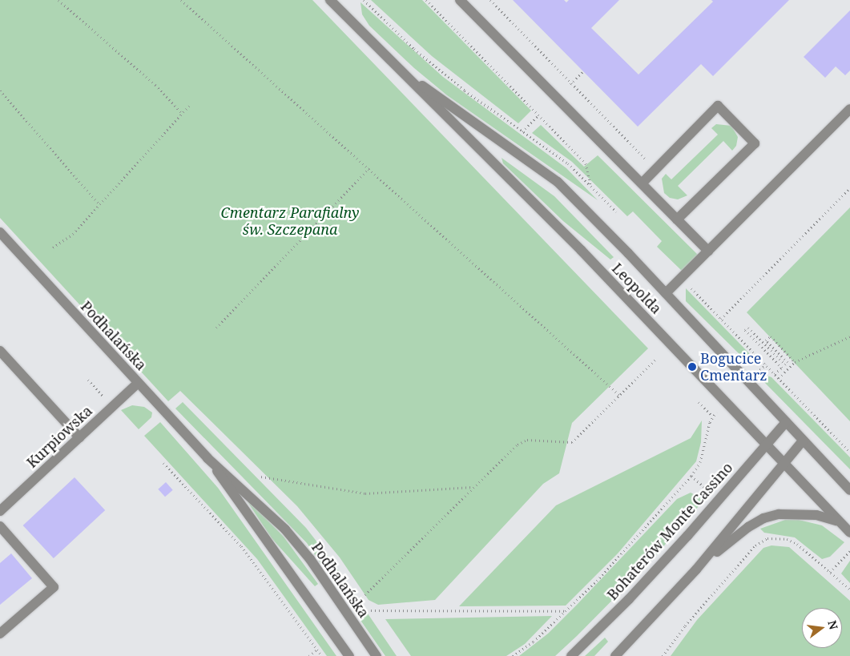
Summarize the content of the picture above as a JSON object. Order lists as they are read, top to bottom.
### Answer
{
  "streets": {
    "street": [
      "Leopolda",
      "Podhalańska",
      "Kurpiowska",
      "Bohaterów Monte Cassino"
    ]
  },
  "crossings": [
    ["Leopolda", "Bohaterów Monte Cassino"],
    ["Podhalańska", "Kurpiowska"]
  ],
  "parks": ["Cmentarz Parafialny św. Szczepana"],
  "places": ["Bogucice Cmentarz"],
  "north": "right"
}
